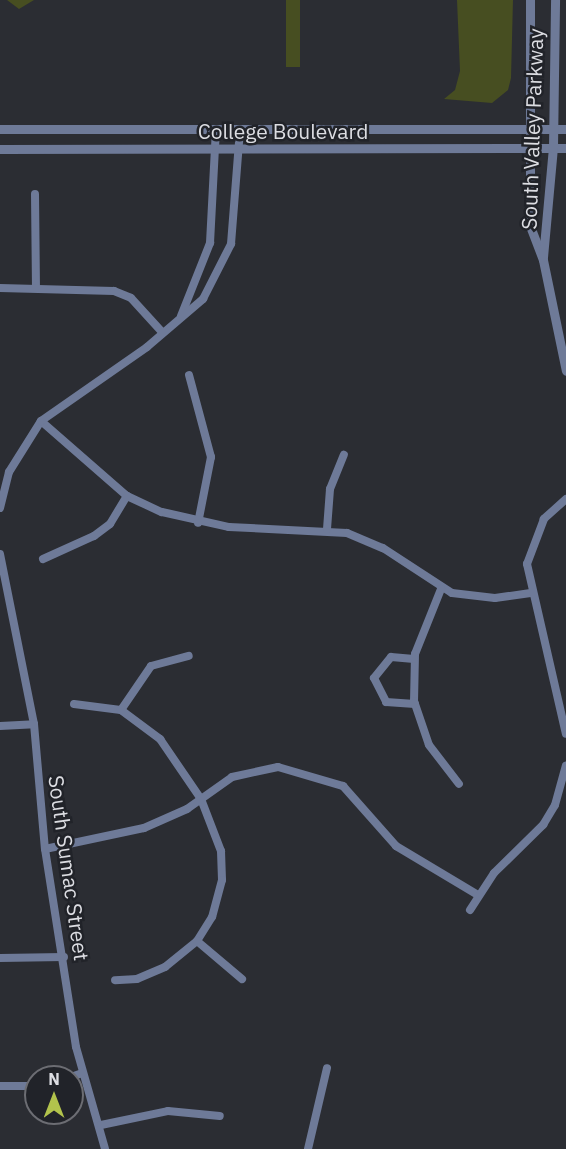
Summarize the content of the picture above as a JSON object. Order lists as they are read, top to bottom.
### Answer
{
  "streets": {
    "street": ["South Valley Parkway", "College Boulevard", "South Sumac Street"]
  },
  "crossings": [
    ["South Valley Parkway", "College Boulevard"]
  ],
  "north": "top"
}
